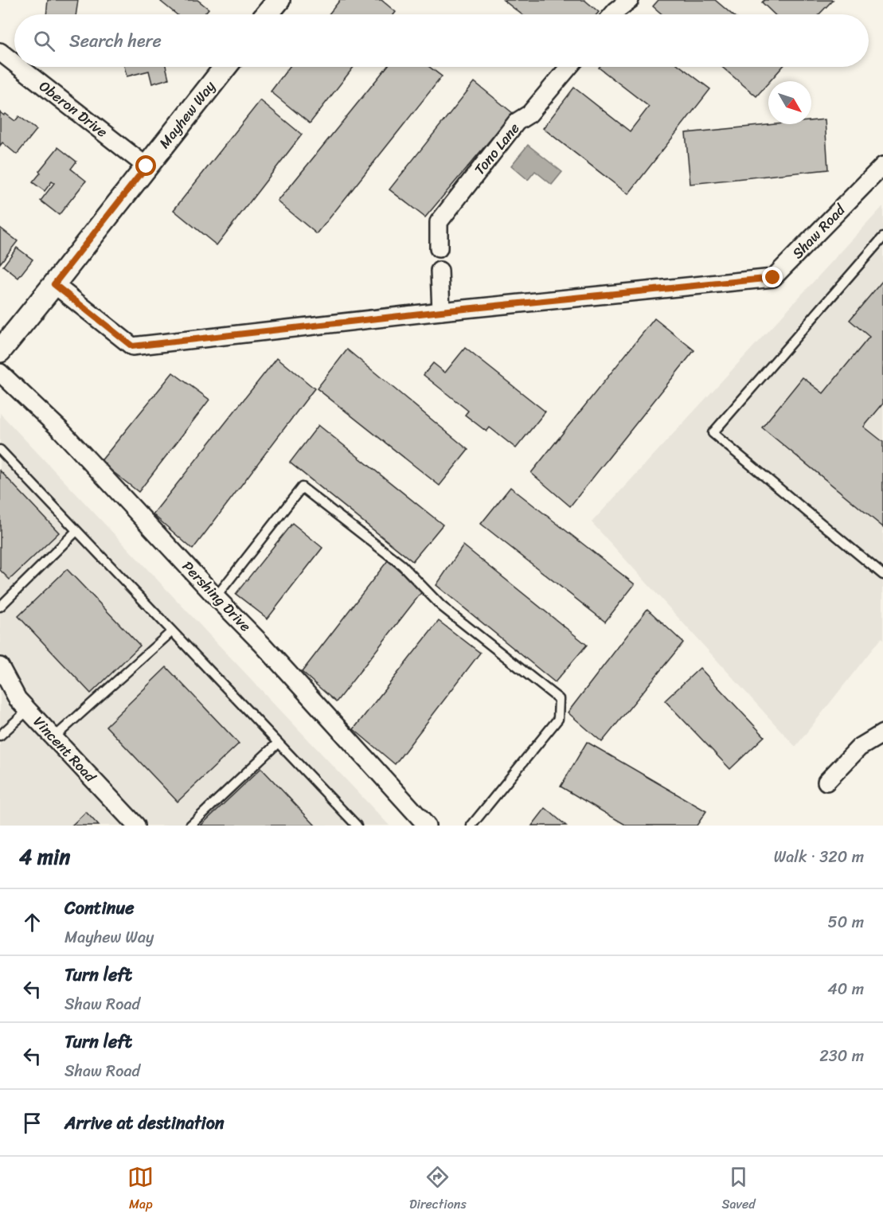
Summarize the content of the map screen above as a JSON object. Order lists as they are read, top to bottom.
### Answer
{
  "streets": {
    "street": [
      "Oberon Drive",
      "Mayhew Way",
      "Tono Lane",
      "Shaw Road",
      "Pershing Drive",
      "Vincent Road"
    ]
  },
  "crossings": [
    ["Oberon Drive", "Mayhew Way"],
    ["Mayhew Way", "Shaw Road"],
    ["Tono Lane", "Shaw Road"]
  ],
  "north": "bottom right",
  "page": {
    "search": "Search here",
    "heading": ["4 min", "Walk · 320 m"],
    "list": [
      ["Continue", "Mayhew Way", "50 m"],
      ["Turn left", "Shaw Road", "40 m"],
      ["Turn left", "Shaw Road", "230 m"],
      "Arrive at destination"
    ],
    "nav": ["Map", "Directions", "Saved"]
  }
}
